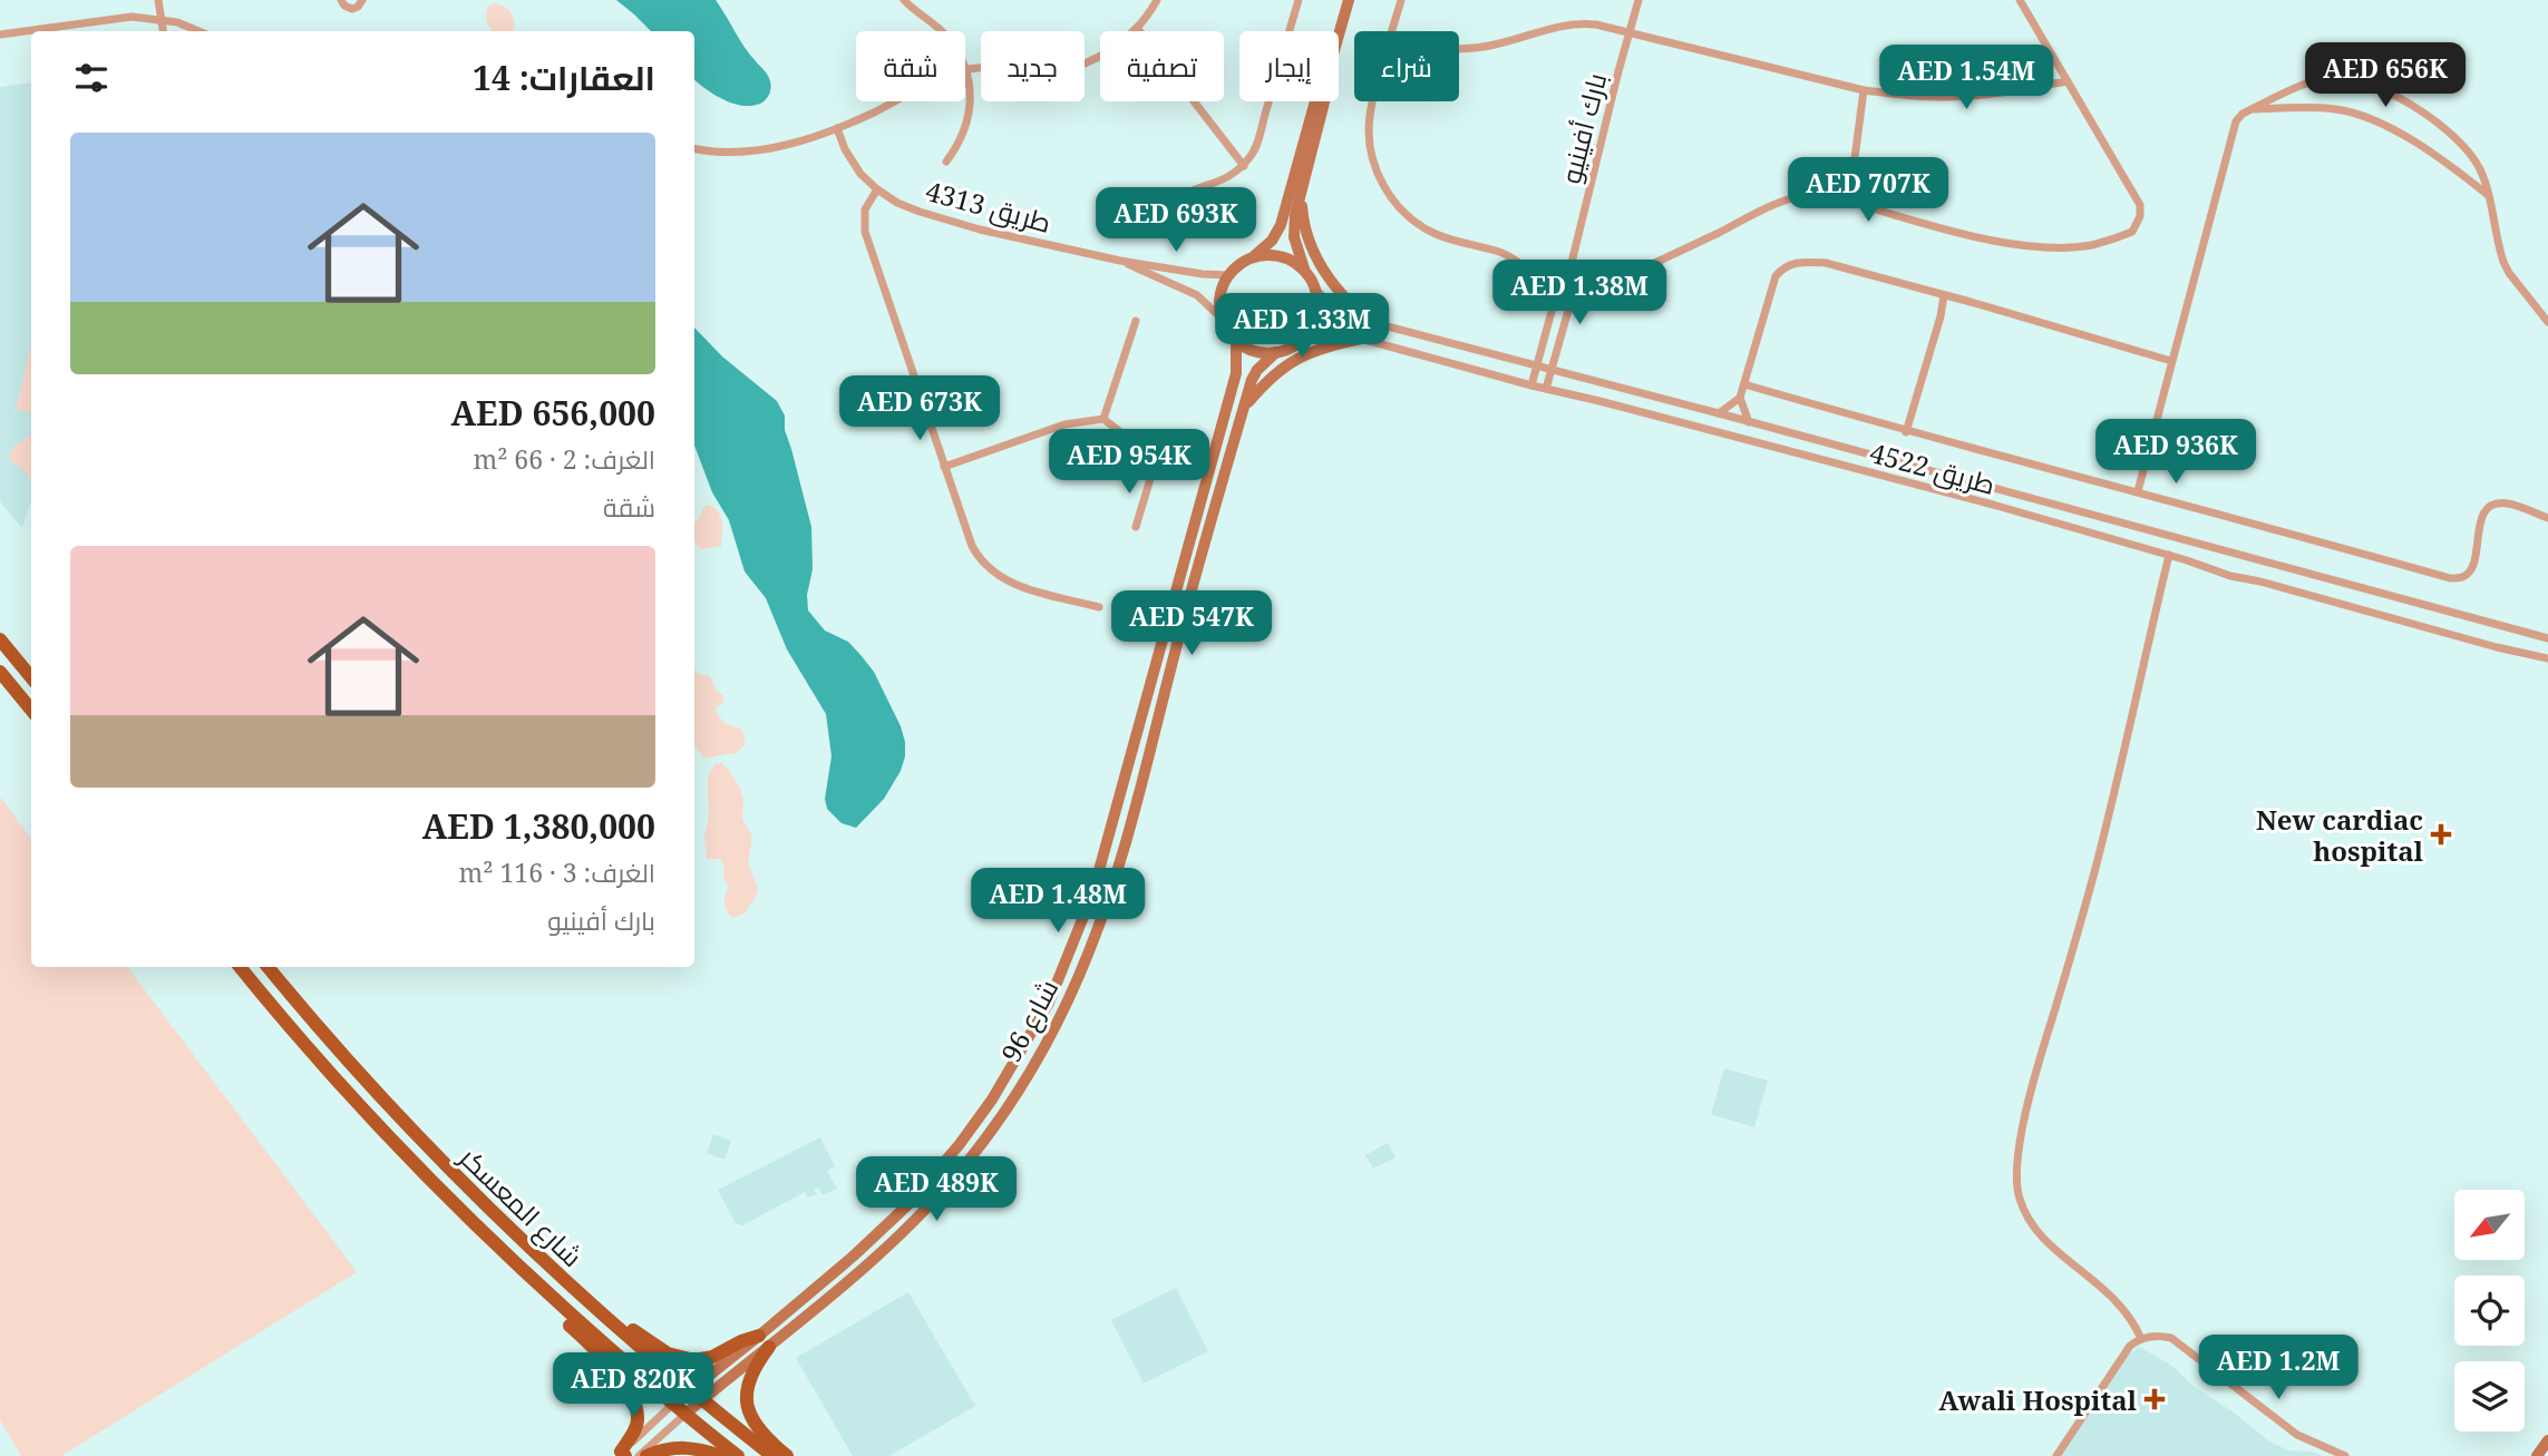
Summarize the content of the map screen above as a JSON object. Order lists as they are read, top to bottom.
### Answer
{
  "streets": {
    "main road": ["شارع المعسكر"],
    "street": [
      "بارك أفينيو",
      "طريق 4313",
      "طريق 4522",
      "شارع 96"
    ]
  },
  "crossings": [
    ["بارك أفينيو", "طريق 4522"],
    ["طريق 4313", "طريق 4522"],
    ["طريق 4313", "شارع 96"],
    ["طريق 4522", "شارع 96"],
    ["شارع 96", "شارع المعسكر"]
  ],
  "places": {
    "health": ["New cardiac hospital", "Awali Hospital"]
  },
  "north": "bottom left",
  "page": {
    "chip": [
      "شراء",
      "إيجار",
      "تصفية",
      "جديد",
      "شقة"
    ],
    "heading": "العقارات: 14",
    "price": [
      "AED 656K",
      "AED 1.54M",
      "AED 707K",
      "AED 693K",
      "AED 1.38M",
      "AED 1.33M",
      "AED 673K",
      "AED 936K",
      "AED 954K",
      "AED 547K",
      "AED 1.48M",
      "AED 489K",
      "AED 1.2M",
      "AED 820K"
    ],
    "list": [
      {
        "name": "AED 656,000",
        "note": "الغرف: 2 · 66 m² · شقة"
      },
      {
        "name": "AED 1,380,000",
        "note": "الغرف: 3 · 116 m² · بارك أفينيو"
      }
    ]
  }
}
